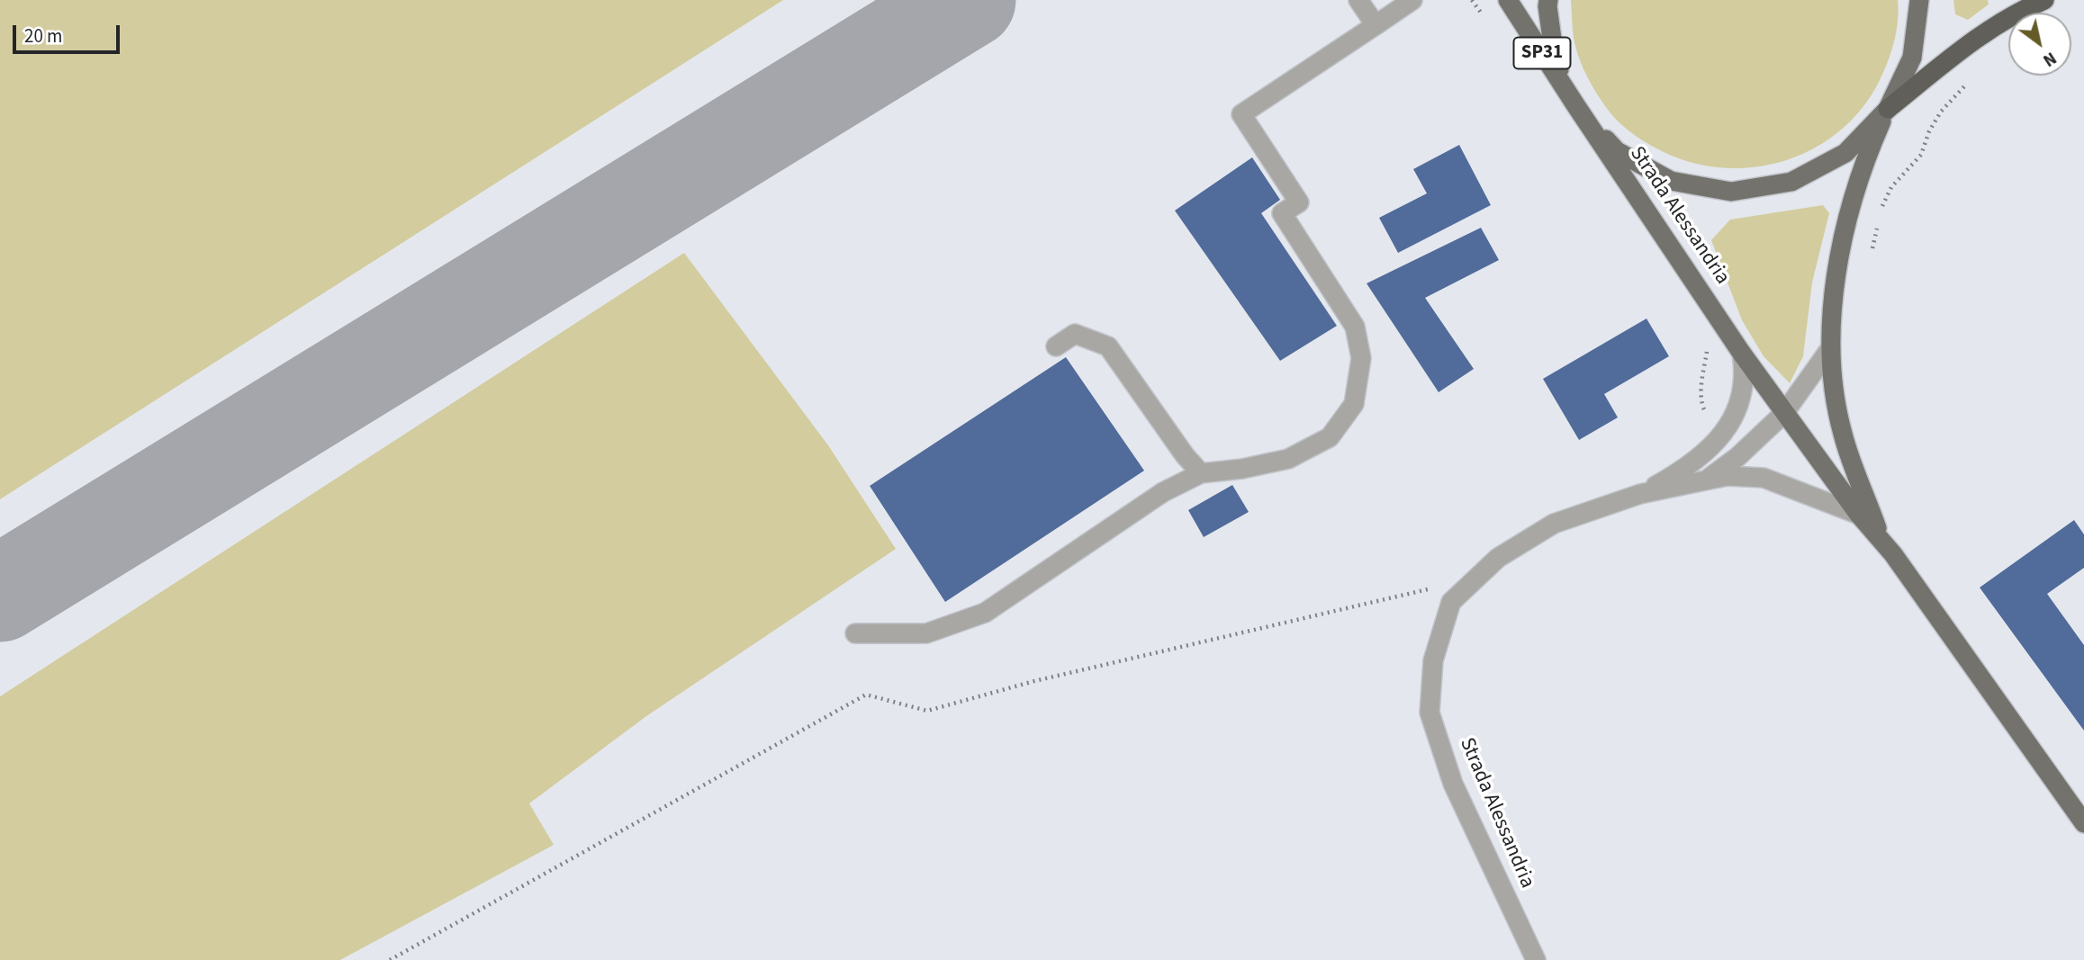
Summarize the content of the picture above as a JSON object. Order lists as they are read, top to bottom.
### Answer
{
  "streets": {
    "main road": ["SP31", "Strada Alessandria"]
  },
  "crossings": [
    ["SP31", "Strada Alessandria"]
  ],
  "scale_bar": "20 m",
  "north": "bottom right"
}
